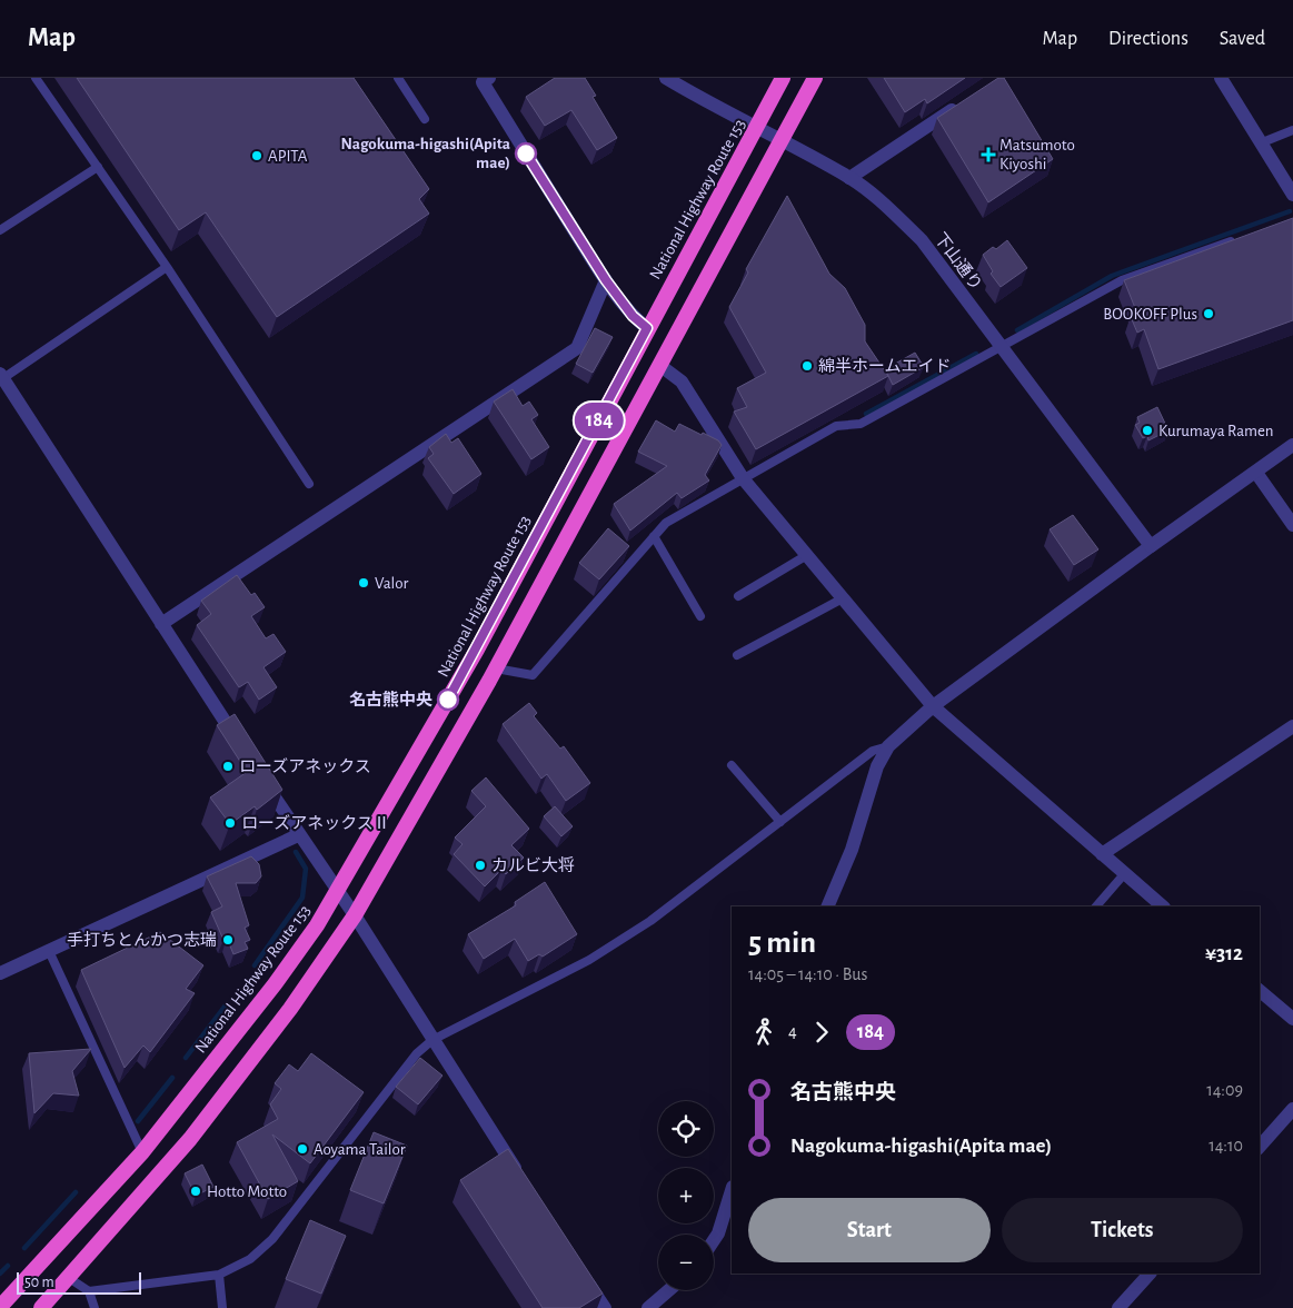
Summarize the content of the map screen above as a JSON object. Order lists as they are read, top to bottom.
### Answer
{
  "streets": {
    "highway": ["National Highway Route 153"],
    "street": ["下山通り"]
  },
  "crossings": [
    ["National Highway Route 153", "下山通り"]
  ],
  "places": {
    "other": [
      "Nagokuma-higashi(Apita mae)",
      "APITA",
      "BOOKOFF Plus",
      "綿半ホームエイド",
      "Kurumaya Ramen",
      "Valor",
      "名古熊中央",
      "ローズアネックス",
      "ローズアネックスⅡ",
      "カルビ大将",
      "手打ちとんかつ志瑞",
      "Aoyama Tailor",
      "Hotto Motto"
    ],
    "health": ["Matsumoto Kiyoshi"]
  },
  "lines": ["bus line 184"],
  "scale_bar": "50 m",
  "page": {
    "header": "Map",
    "nav": ["Map", "Directions", "Saved"],
    "on_map": "184",
    "heading": ["5 min", "14:05 – 14:10 · Bus", "¥312"],
    "legs": ["4", "184"],
    "list": [
      {
        "name": "名古熊中央",
        "value": "14:09"
      },
      {
        "name": "Nagokuma-higashi(Apita mae)",
        "value": "14:10"
      }
    ],
    "map_buttons": ["+", "−"],
    "buttons": ["Start", "Tickets"],
    "scale": "50 m"
  }
}
